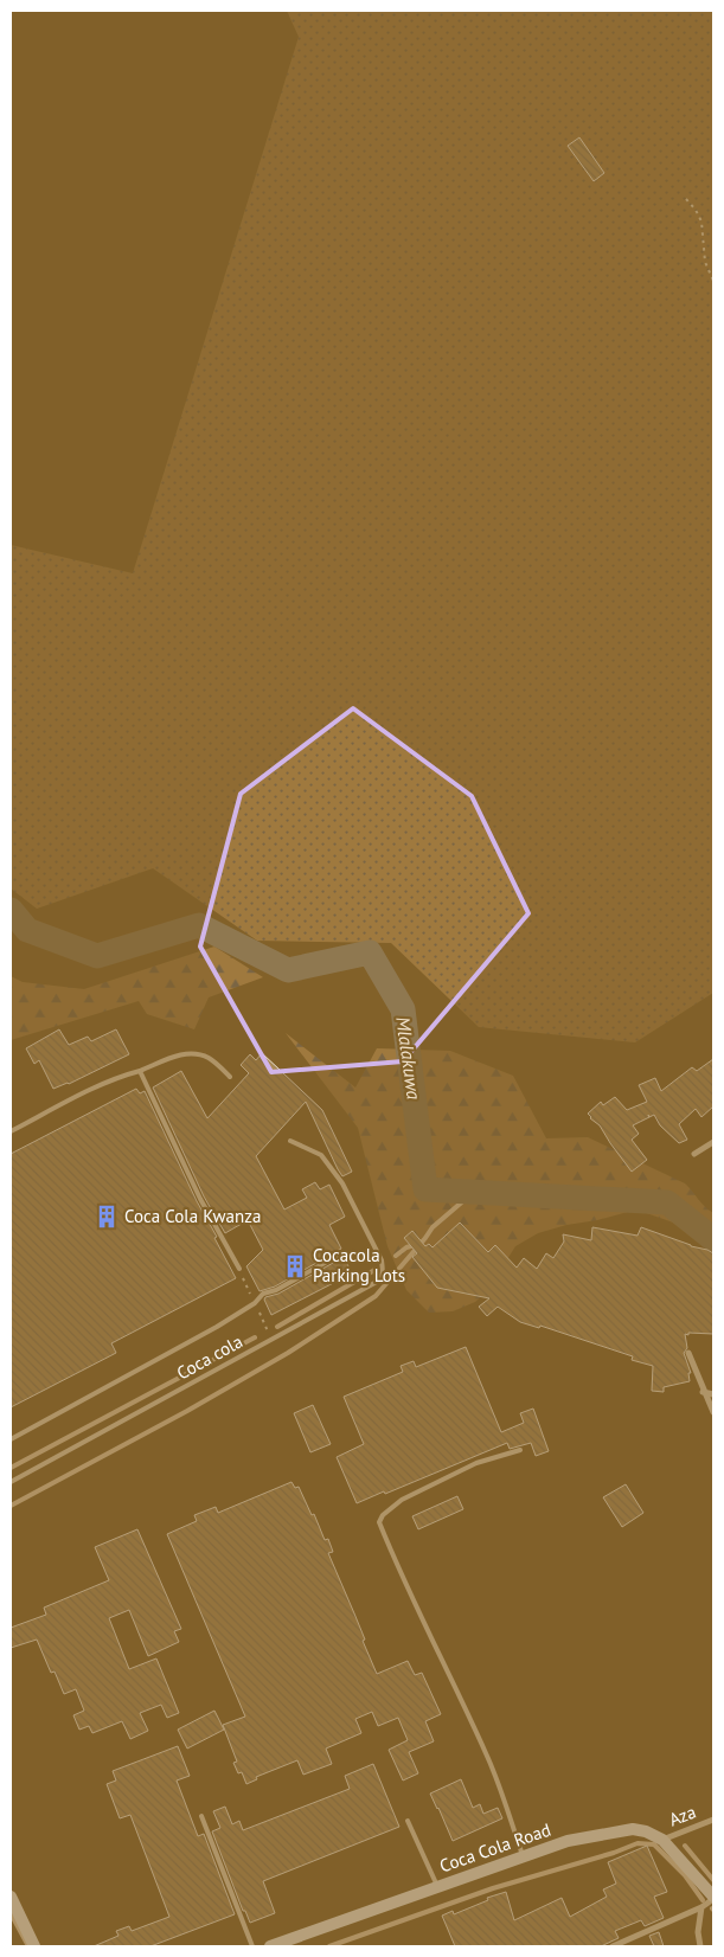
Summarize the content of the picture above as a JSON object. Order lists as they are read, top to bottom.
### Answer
{
  "streets": {
    "main road": ["Coca Cola Road"],
    "street": ["Aza"],
    "lane": ["Coca cola"]
  },
  "crossings": [
    ["Aza", "Coca Cola Road"]
  ],
  "water": ["Mlalakuwa"],
  "places": {
    "building": ["Coca Cola Kwanza", "Cocacola Parking Lots"]
  }
}
